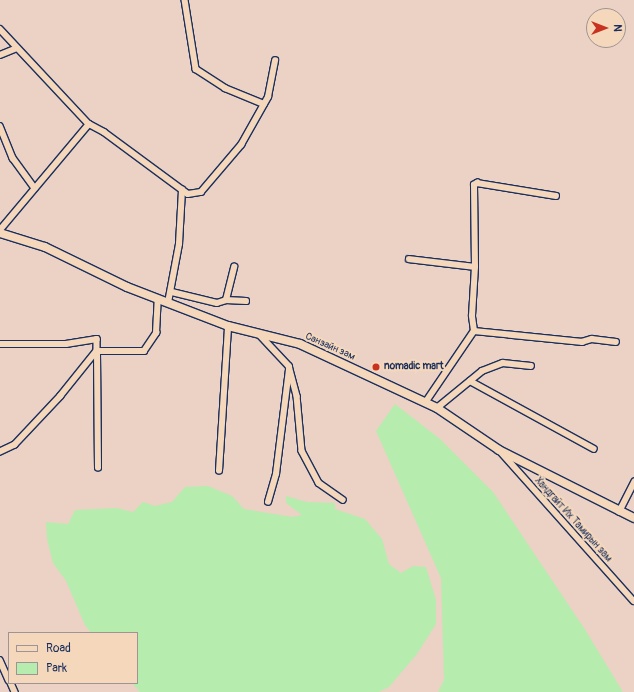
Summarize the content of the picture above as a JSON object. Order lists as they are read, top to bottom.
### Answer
{
  "streets": {
    "main road": ["Санзайн зам"],
    "street": ["Хандгайт Их Тамирын зам"]
  },
  "crossings": [
    ["Санзайн зам", "Хандгайт Их Тамирын зам"]
  ],
  "places": ["nomadic mart"],
  "legend": ["Road", "Park"],
  "north": "right"
}
